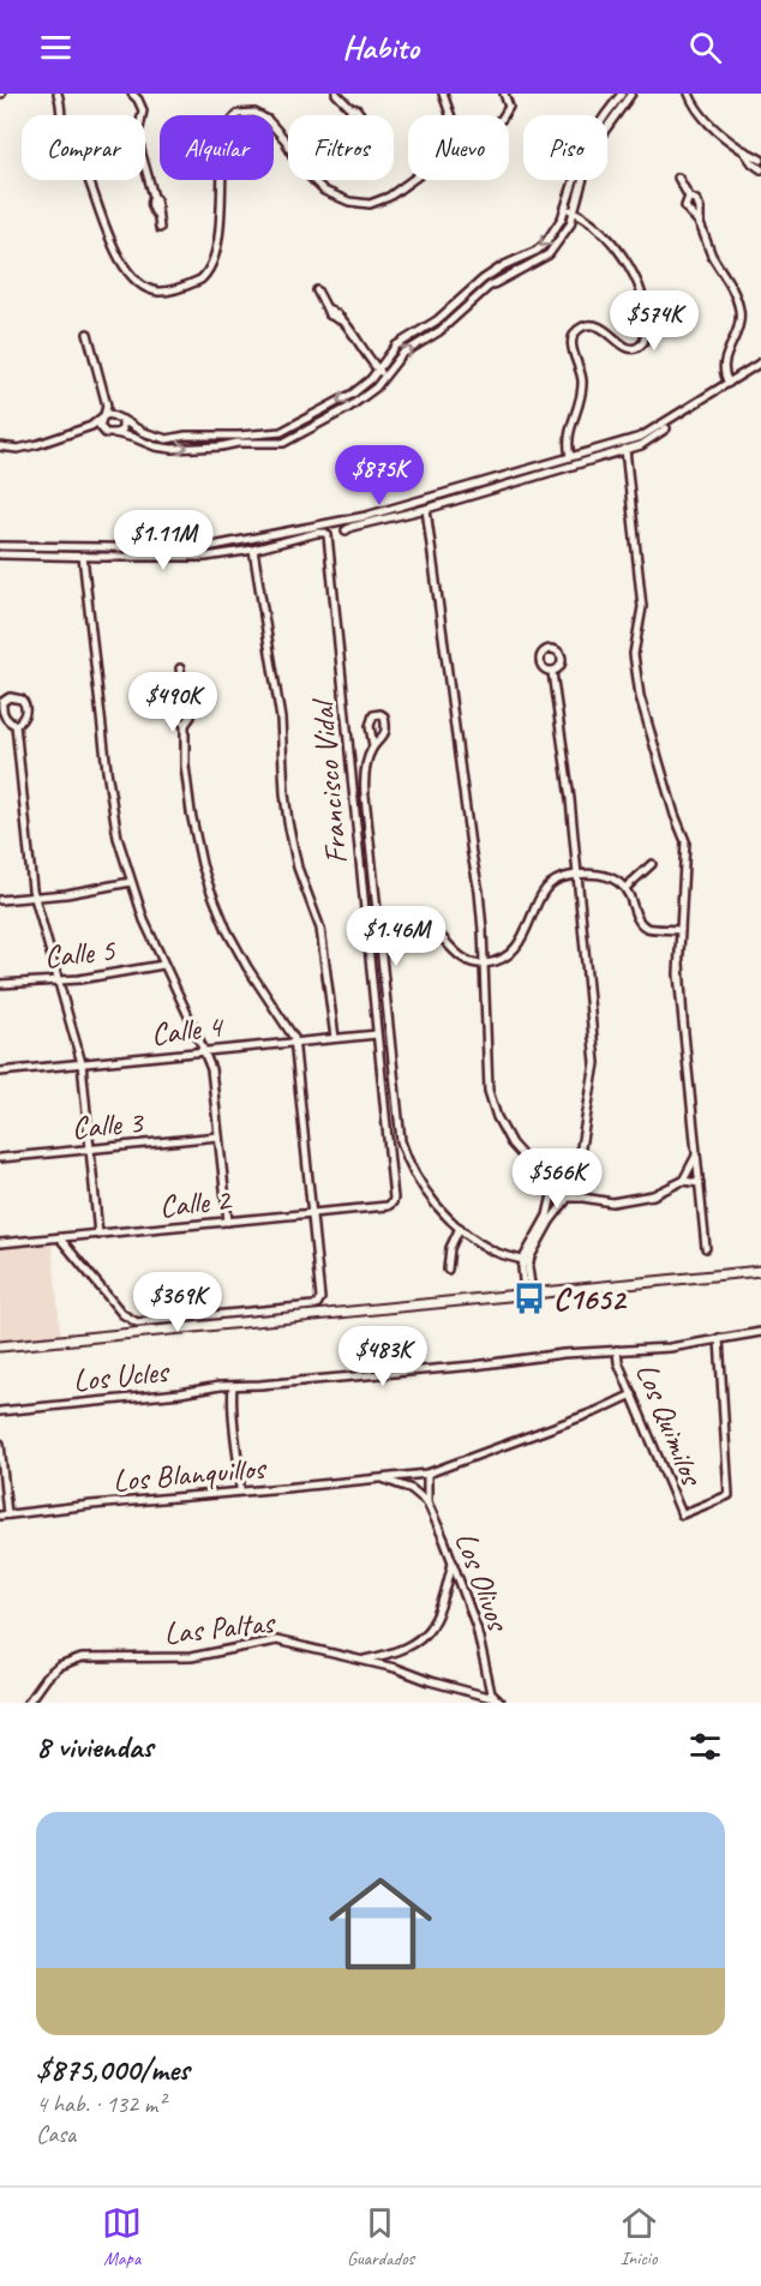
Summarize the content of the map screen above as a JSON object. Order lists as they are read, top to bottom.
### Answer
{
  "streets": {
    "street": [
      "Francisco Vidal",
      "Calle 5",
      "Calle 4",
      "Calle 3",
      "Calle 2",
      "Los Ucles",
      "Los Quimilos",
      "Los Blanquillos",
      "Los Olivos",
      "Las Paltas"
    ]
  },
  "crossings": [
    ["Francisco Vidal", "Calle 4"],
    ["Francisco Vidal", "Calle 2"],
    ["Los Ucles", "Los Quimilos"],
    ["Los Quimilos", "Los Blanquillos"],
    ["Los Blanquillos", "Los Olivos"],
    ["Los Olivos", "Las Paltas"]
  ],
  "places": {
    "bus stop": ["C1652"]
  },
  "page": {
    "header": "Habito",
    "chip": [
      "Comprar",
      "Alquilar",
      "Filtros",
      "Nuevo",
      "Piso"
    ],
    "price": [
      "$574K",
      "$875K",
      "$1.11M",
      "$490K",
      "$1.46M",
      "$566K",
      "$369K",
      "$483K"
    ],
    "heading": "8 viviendas",
    "list": [
      {
        "name": "$875,000/mes",
        "note": "4 hab. · 132 m² · Casa"
      }
    ],
    "tabs": ["Mapa", "Guardados", "Inicio"]
  }
}
